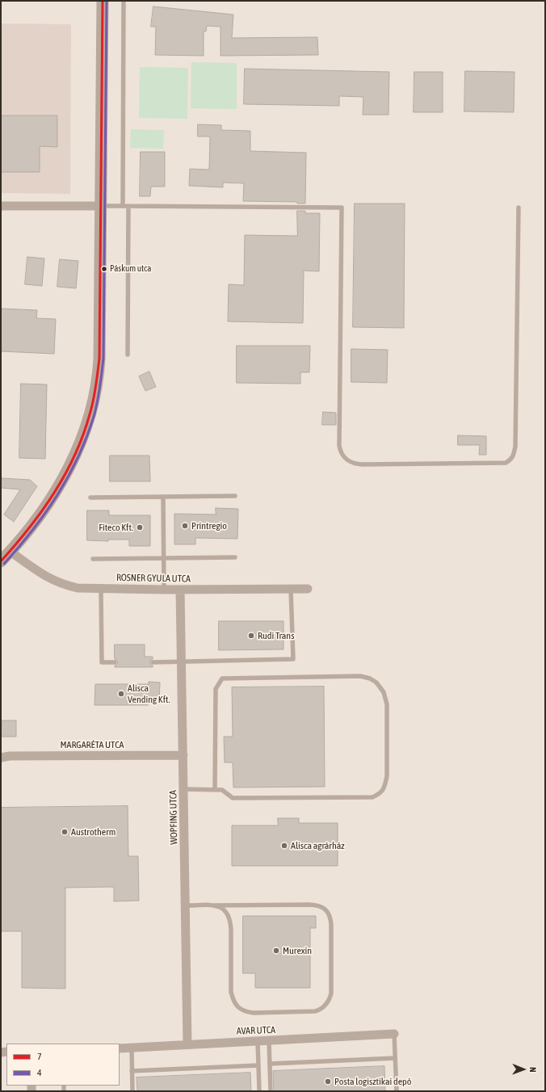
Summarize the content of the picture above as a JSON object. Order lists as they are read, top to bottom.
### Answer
{
  "streets": {
    "street": [
      "ROSNER GYULA UTCA",
      "MARGARÉTA UTCA",
      "WOPFING UTCA",
      "AVAR UTCA"
    ]
  },
  "crossings": [
    ["ROSNER GYULA UTCA", "WOPFING UTCA"],
    ["MARGARÉTA UTCA", "WOPFING UTCA"],
    ["WOPFING UTCA", "AVAR UTCA"]
  ],
  "places": [
    "Páskum utca",
    "Printregio",
    "Fiteco Kft.",
    "Rudi Trans",
    "Alisca Vending Kft.",
    "Austrotherm",
    "Alisca agrárház",
    "Murexin",
    "Posta logisztikai depó"
  ],
  "lines": ["transit line 7", "transit line 4"],
  "legend": ["7", "4"],
  "north": "right"
}
